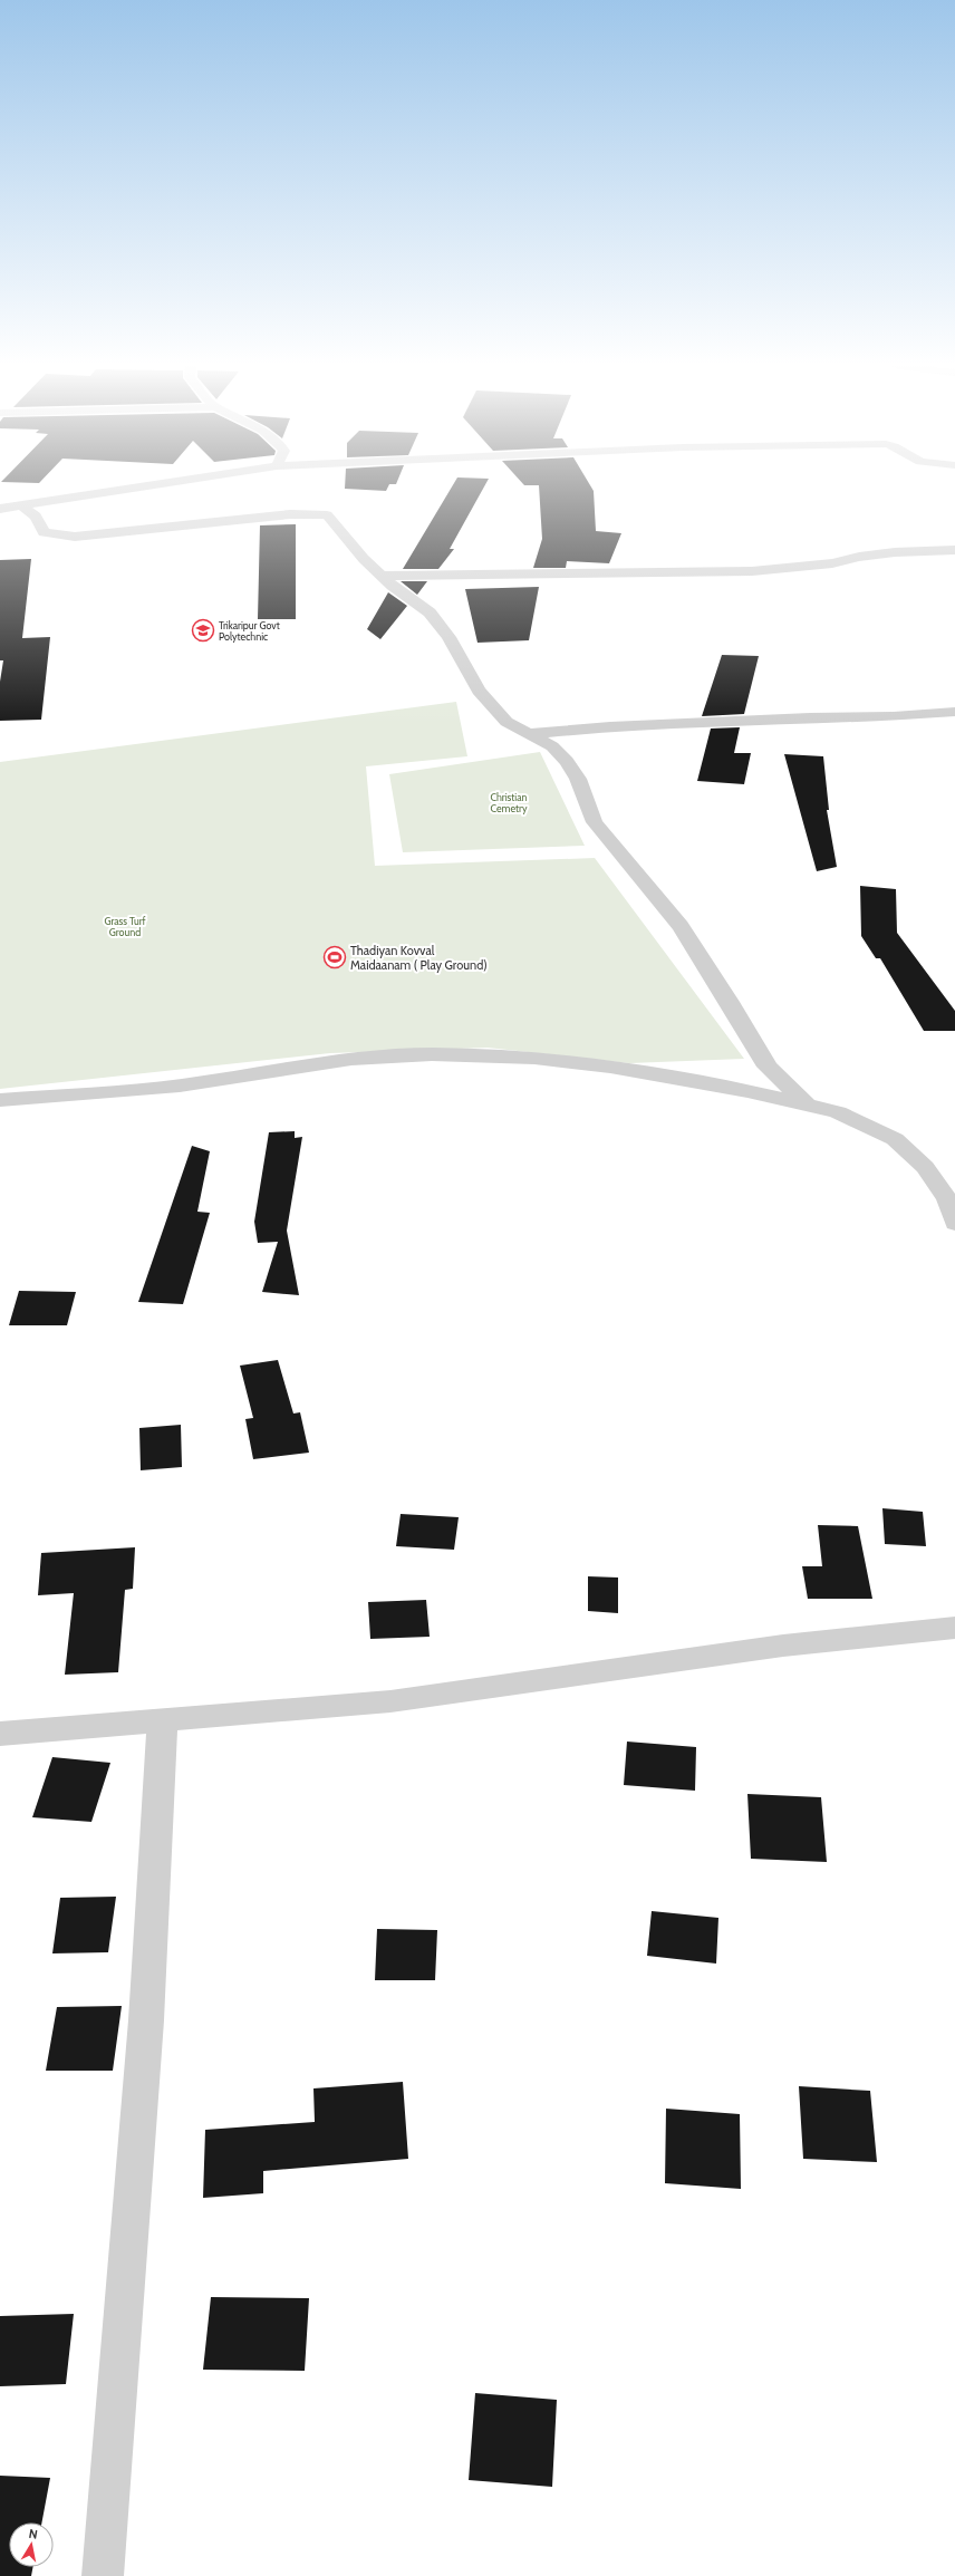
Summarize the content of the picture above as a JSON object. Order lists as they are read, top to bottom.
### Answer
{
  "parks": ["Christian Cemetry", "Grass Turf Ground"],
  "places": {
    "school or university": ["Trikaripur Govt Polytechnic"],
    "sports": ["Thadiyan Kovval Maidaanam ( Play Ground)"]
  },
  "north": "top"
}
